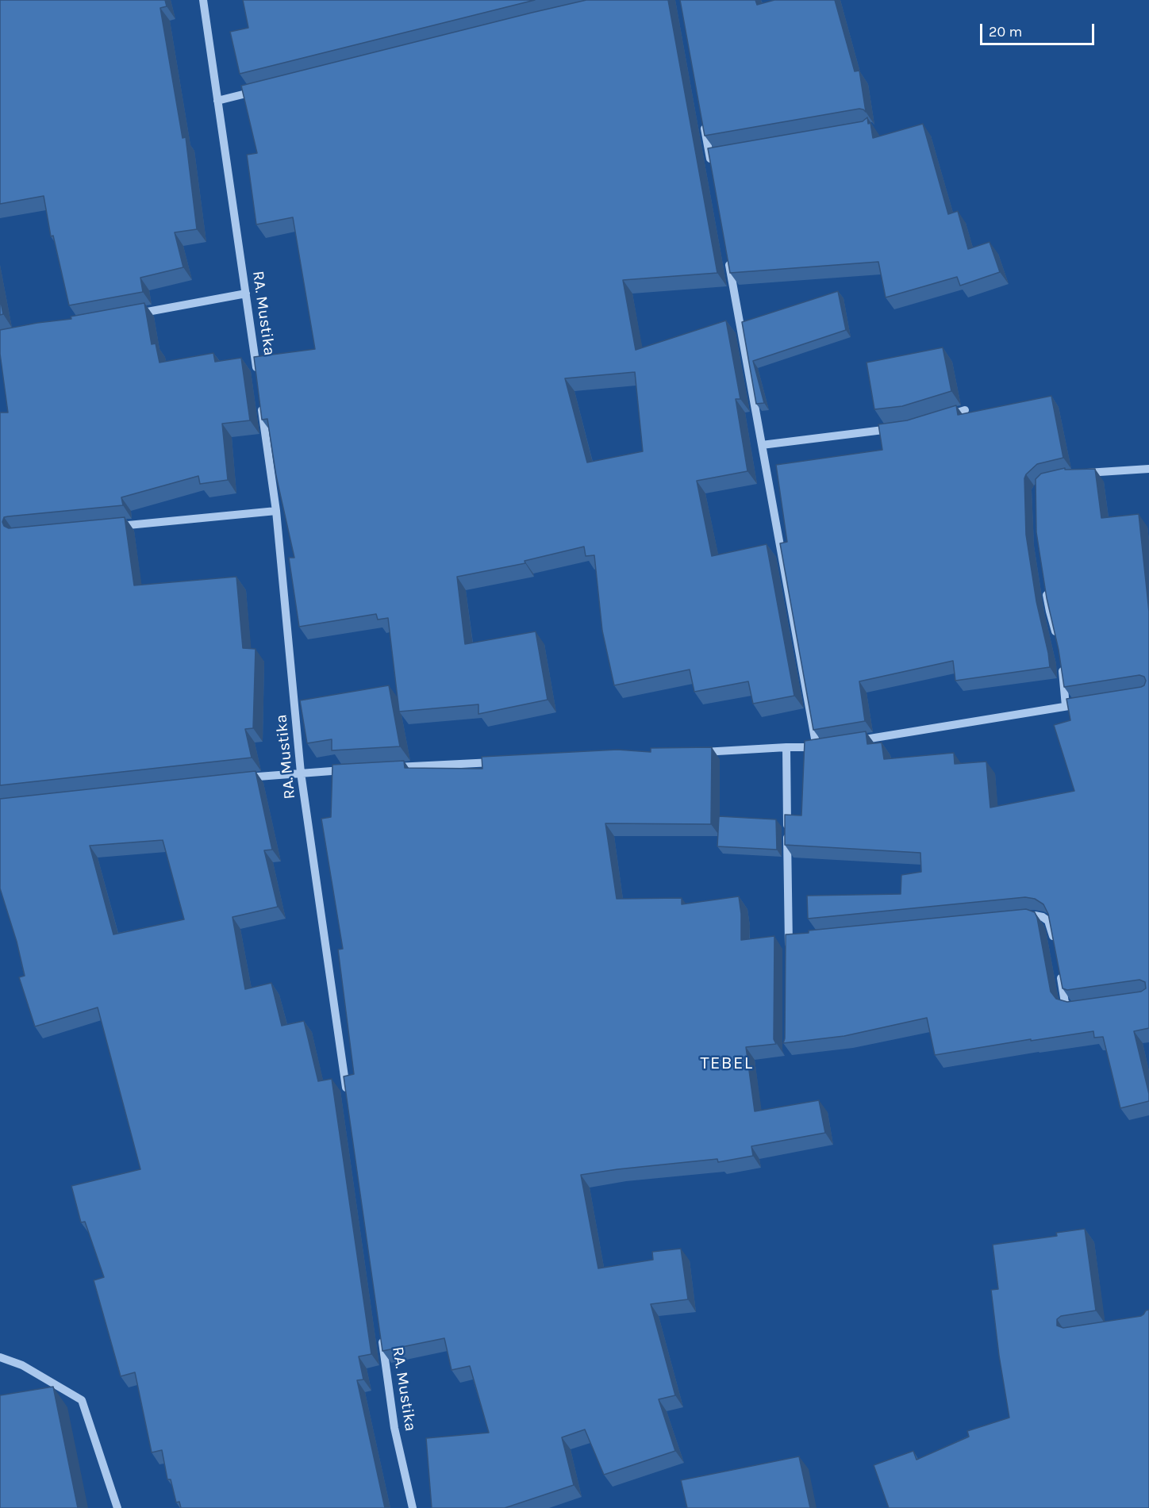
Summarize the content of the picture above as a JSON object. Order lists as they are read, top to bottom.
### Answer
{
  "streets": {
    "street": ["RA. Mustika"]
  },
  "districts": ["TEBEL"],
  "scale_bar": "20 m"
}
